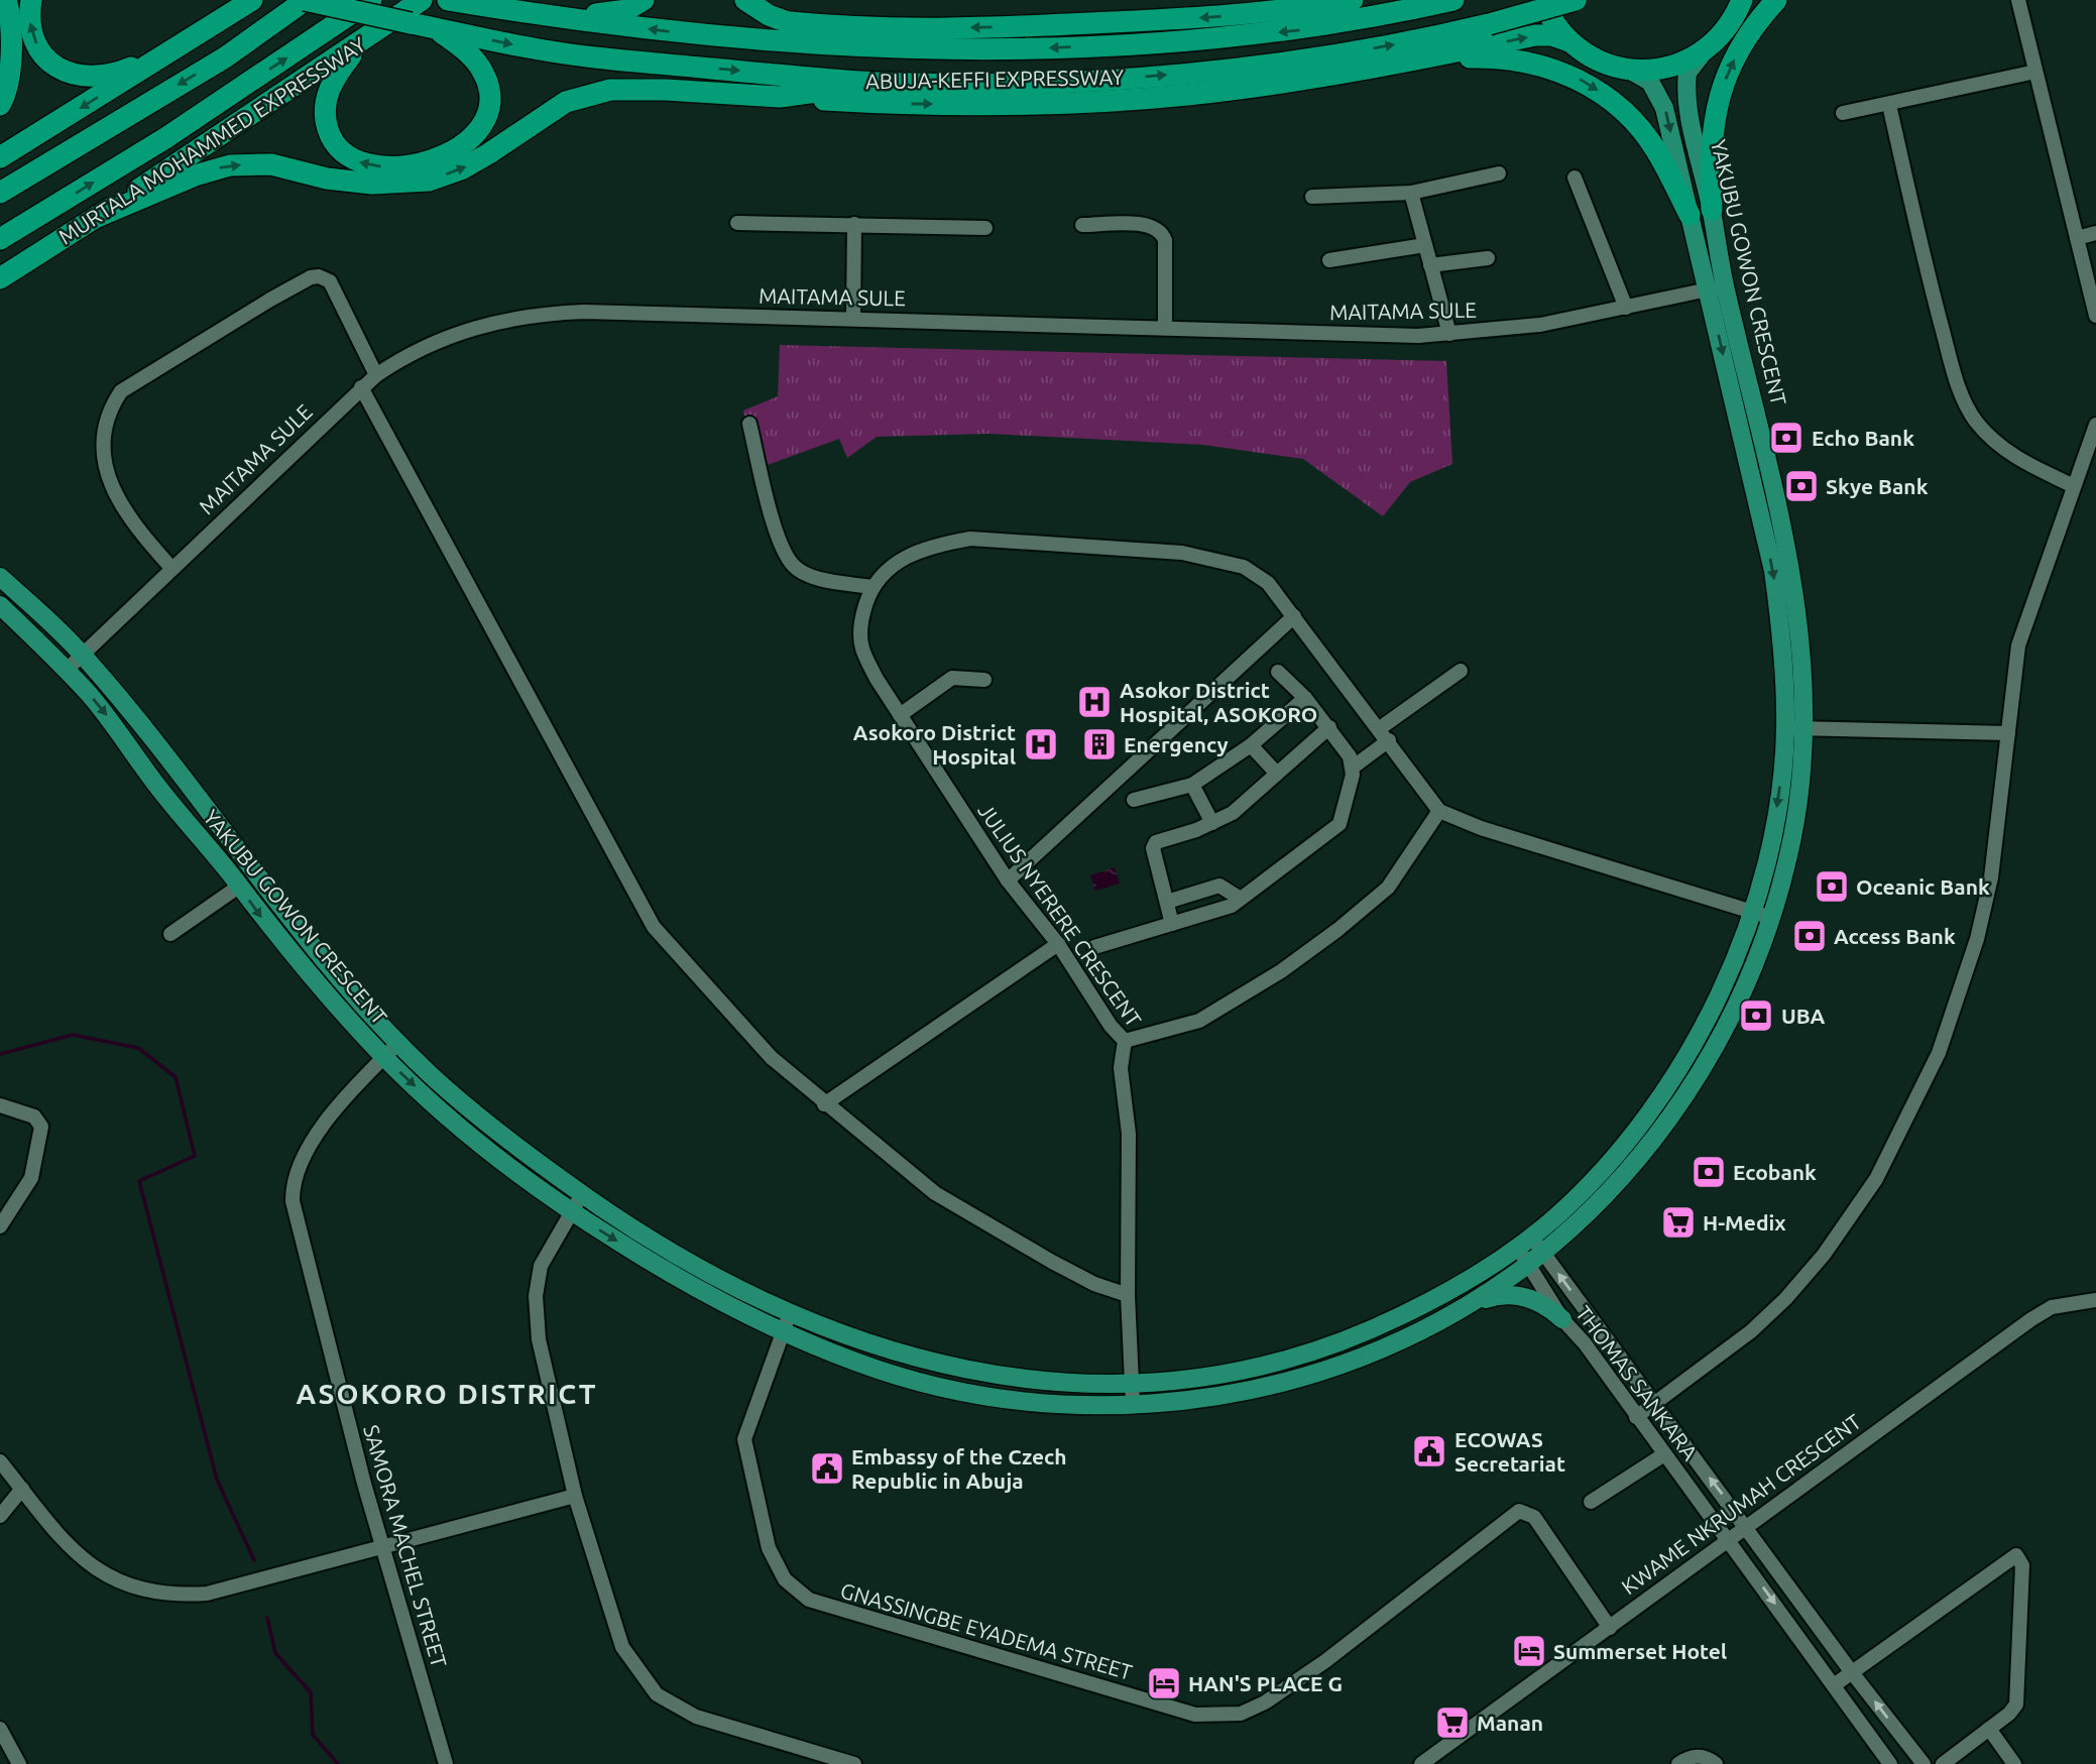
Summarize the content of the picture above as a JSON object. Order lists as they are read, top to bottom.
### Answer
{
  "streets": {
    "highway": ["ABUJA-KEFFI EXPRESSWAY", "MURTALA MOHAMMED EXPRESSWAY"],
    "main road": ["YAKUBU GOWON CRESCENT"],
    "street": [
      "MAITAMA SULE",
      "JULIUS NYERERE CRESCENT",
      "THOMAS SANKARA",
      "KWAME NKRUMAH CRESCENT",
      "SAMORA MACHEL STREET",
      "GNASSINGBE EYADEMA STREET"
    ]
  },
  "crossings": [
    ["YAKUBU GOWON CRESCENT", "MAITAMA SULE"],
    ["YAKUBU GOWON CRESCENT", "JULIUS NYERERE CRESCENT"],
    ["YAKUBU GOWON CRESCENT", "THOMAS SANKARA"],
    ["YAKUBU GOWON CRESCENT", "SAMORA MACHEL STREET"],
    ["YAKUBU GOWON CRESCENT", "GNASSINGBE EYADEMA STREET"],
    ["THOMAS SANKARA", "KWAME NKRUMAH CRESCENT"],
    ["KWAME NKRUMAH CRESCENT", "GNASSINGBE EYADEMA STREET"]
  ],
  "districts": ["ASOKORO DISTRICT"],
  "places": {
    "bank": [
      "Echo Bank",
      "Skye Bank",
      "Oceanic Bank",
      "Access Bank",
      "UBA",
      "Ecobank"
    ],
    "hospital": ["Asokor District Hospital, ASOKORO", "Asokoro District Hospital"],
    "building": ["Energency"],
    "supermarket": ["H-Medix", "Manan"],
    "public building": ["ECOWAS Secretariat", "Embassy of the Czech Republic in Abuja"],
    "hotel": ["Summerset Hotel", "HAN'S PLACE G"]
  }
}
